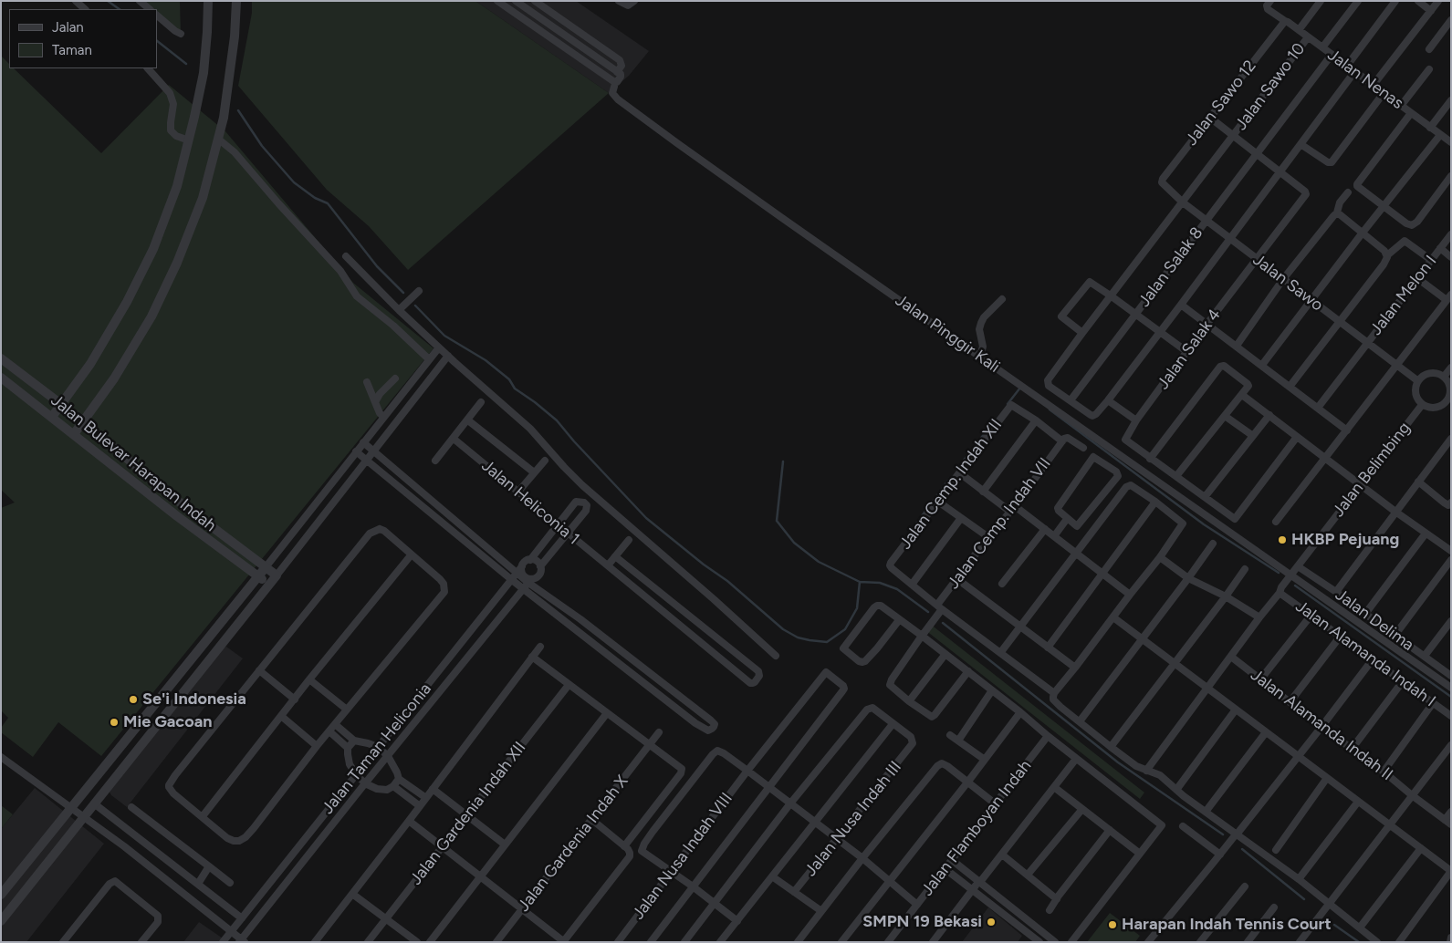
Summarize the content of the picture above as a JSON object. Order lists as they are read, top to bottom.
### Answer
{
  "streets": {
    "street": [
      "Jalan Nenas",
      "Jalan Sawo 10",
      "Jalan Sawo 12",
      "Jalan Salak 8",
      "Jalan Sawo",
      "Jalan Melon I",
      "Jalan Pinggir Kali",
      "Jalan Salak 4",
      "Jalan Bulevar Harapan Indah",
      "Jalan Belimbing",
      "Jalan Cemp. Indah XII",
      "Jalan Heliconia 1",
      "Jalan Cemp. Indah VII",
      "Jalan Delima",
      "Jalan Alamanda Indah I",
      "Jalan Alamanda Indah II",
      "Jalan Taman Heliconia",
      "Jalan Gardenia Indah XII",
      "Jalan Nusa Indah III",
      "Jalan Flamboyan Indah",
      "Jalan Gardenia Indah X",
      "Jalan Nusa Indah VIII"
    ]
  },
  "crossings": [
    ["Jalan Nenas", "Jalan Sawo 10"],
    ["Jalan Nenas", "Jalan Sawo 12"],
    ["Jalan Nenas", "Jalan Salak 8"],
    ["Jalan Sawo 10", "Jalan Salak 8"],
    ["Jalan Sawo 10", "Jalan Sawo"],
    ["Jalan Sawo 12", "Jalan Sawo"],
    ["Jalan Salak 8", "Jalan Sawo"],
    ["Jalan Sawo", "Jalan Melon I"],
    ["Jalan Sawo", "Jalan Salak 4"],
    ["Jalan Sawo", "Jalan Belimbing"],
    ["Jalan Pinggir Kali", "Jalan Belimbing"],
    ["Jalan Belimbing", "Jalan Delima"],
    ["Jalan Belimbing", "Jalan Alamanda Indah I"],
    ["Jalan Belimbing", "Jalan Alamanda Indah II"],
    ["Jalan Cemp. Indah XII", "Jalan Cemp. Indah VII"]
  ],
  "places": [
    "HKBP Pejuang",
    "Se'i Indonesia",
    "Mie Gacoan",
    "SMPN 19 Bekasi",
    "Harapan Indah Tennis Court"
  ],
  "legend": ["Jalan", "Taman"]
}
